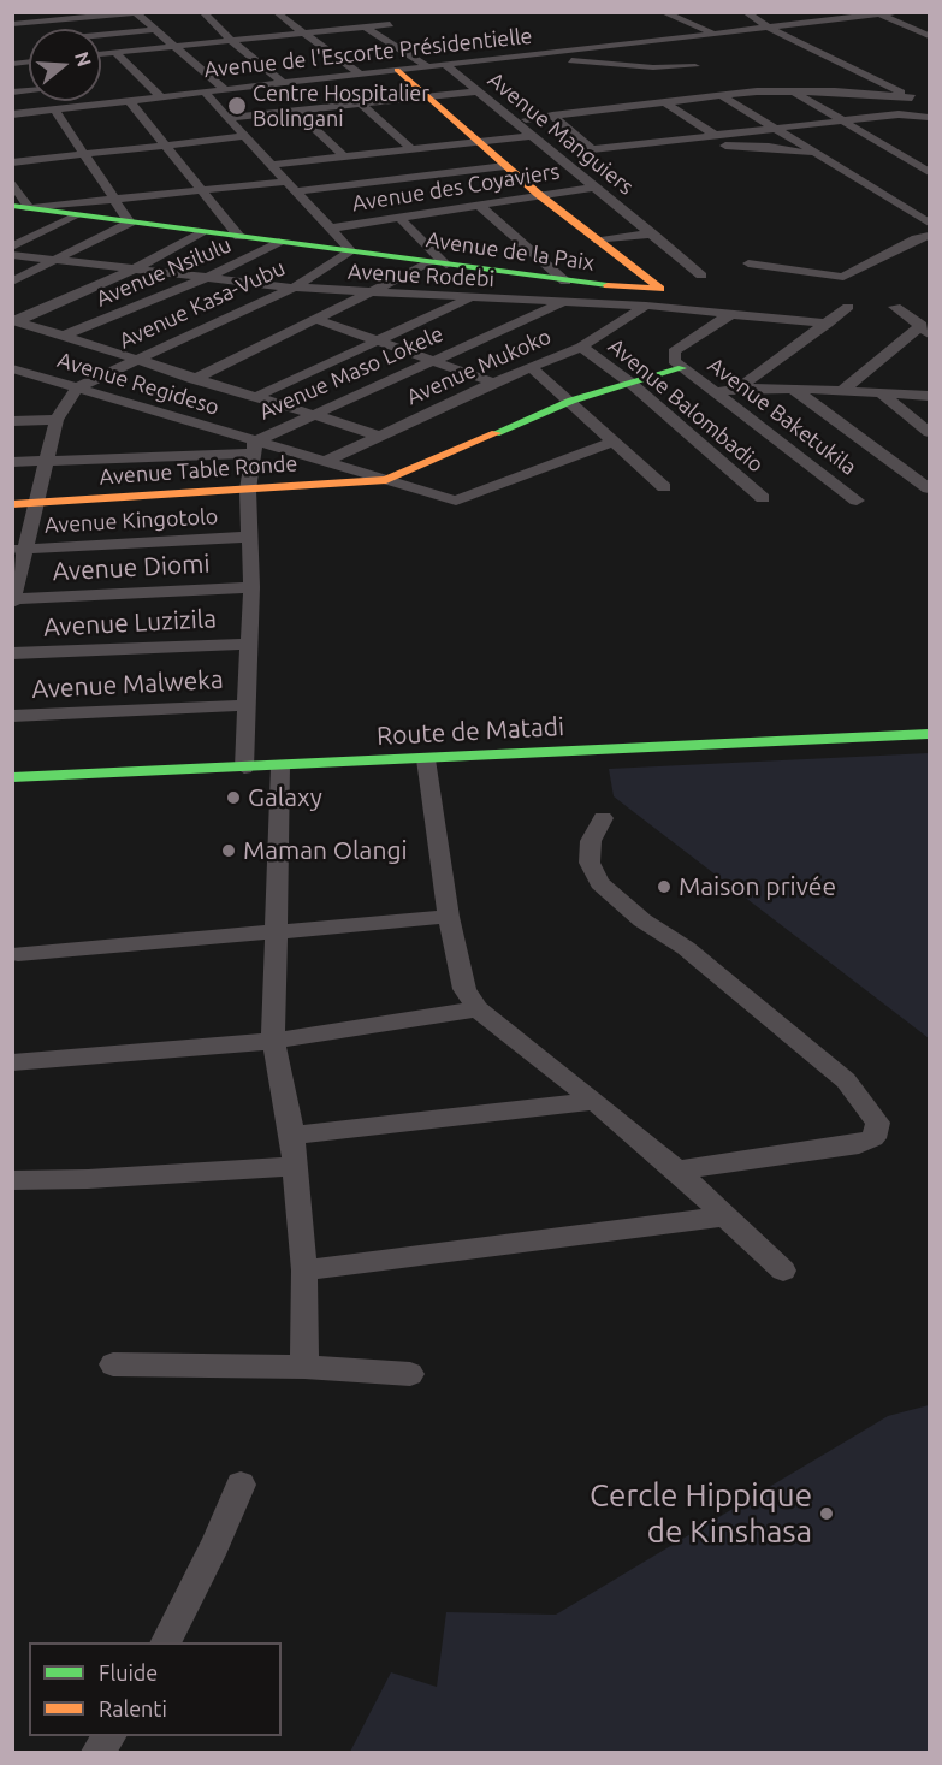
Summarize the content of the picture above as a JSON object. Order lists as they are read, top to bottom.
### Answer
{
  "streets": {
    "street": [
      "Avenue de l'Escorte Présidentielle",
      "Avenue Manguiers",
      "Avenue des Coyaviers",
      "Avenue de la Paix",
      "Avenue Nsilulu",
      "Avenue Rodebi",
      "Avenue Kasa-Vubu",
      "Avenue Mukoko",
      "Avenue Maso Lokele",
      "Avenue Regideso",
      "Avenue Balombadio",
      "Avenue Baketukila",
      "Avenue Table Ronde",
      "Avenue Kingotolo",
      "Avenue Diomi",
      "Avenue Luzizila",
      "Avenue Malweka",
      "Route de Matadi"
    ]
  },
  "crossings": [
    ["Avenue de l'Escorte Présidentielle", "Avenue Manguiers"],
    ["Avenue de l'Escorte Présidentielle", "Avenue de la Paix"],
    ["Avenue Manguiers", "Avenue des Coyaviers"],
    ["Avenue des Coyaviers", "Avenue de la Paix"],
    ["Avenue de la Paix", "Avenue Nsilulu"],
    ["Avenue de la Paix", "Avenue Kasa-Vubu"],
    ["Avenue Nsilulu", "Avenue Rodebi"],
    ["Avenue Rodebi", "Avenue Kasa-Vubu"],
    ["Avenue Rodebi", "Avenue Mukoko"],
    ["Avenue Rodebi", "Avenue Maso Lokele"],
    ["Avenue Kasa-Vubu", "Avenue Regideso"],
    ["Avenue Mukoko", "Avenue Regideso"],
    ["Avenue Mukoko", "Avenue Balombadio"],
    ["Avenue Maso Lokele", "Avenue Regideso"],
    ["Avenue Maso Lokele", "Avenue Table Ronde"],
    ["Avenue Maso Lokele", "Avenue Kingotolo"],
    ["Avenue Maso Lokele", "Avenue Diomi"],
    ["Avenue Maso Lokele", "Avenue Luzizila"],
    ["Avenue Maso Lokele", "Avenue Malweka"],
    ["Avenue Maso Lokele", "Route de Matadi"],
    ["Avenue Regideso", "Avenue Table Ronde"],
    ["Avenue Balombadio", "Avenue Table Ronde"],
    ["Avenue Baketukila", "Avenue Table Ronde"]
  ],
  "places": [
    "Centre Hospitalier Bolingani",
    "Galaxy",
    "Maman Olangi",
    "Maison privée",
    "Cercle Hippique de Kinshasa"
  ],
  "legend": ["Fluide", "Ralenti"],
  "north": "right"
}
